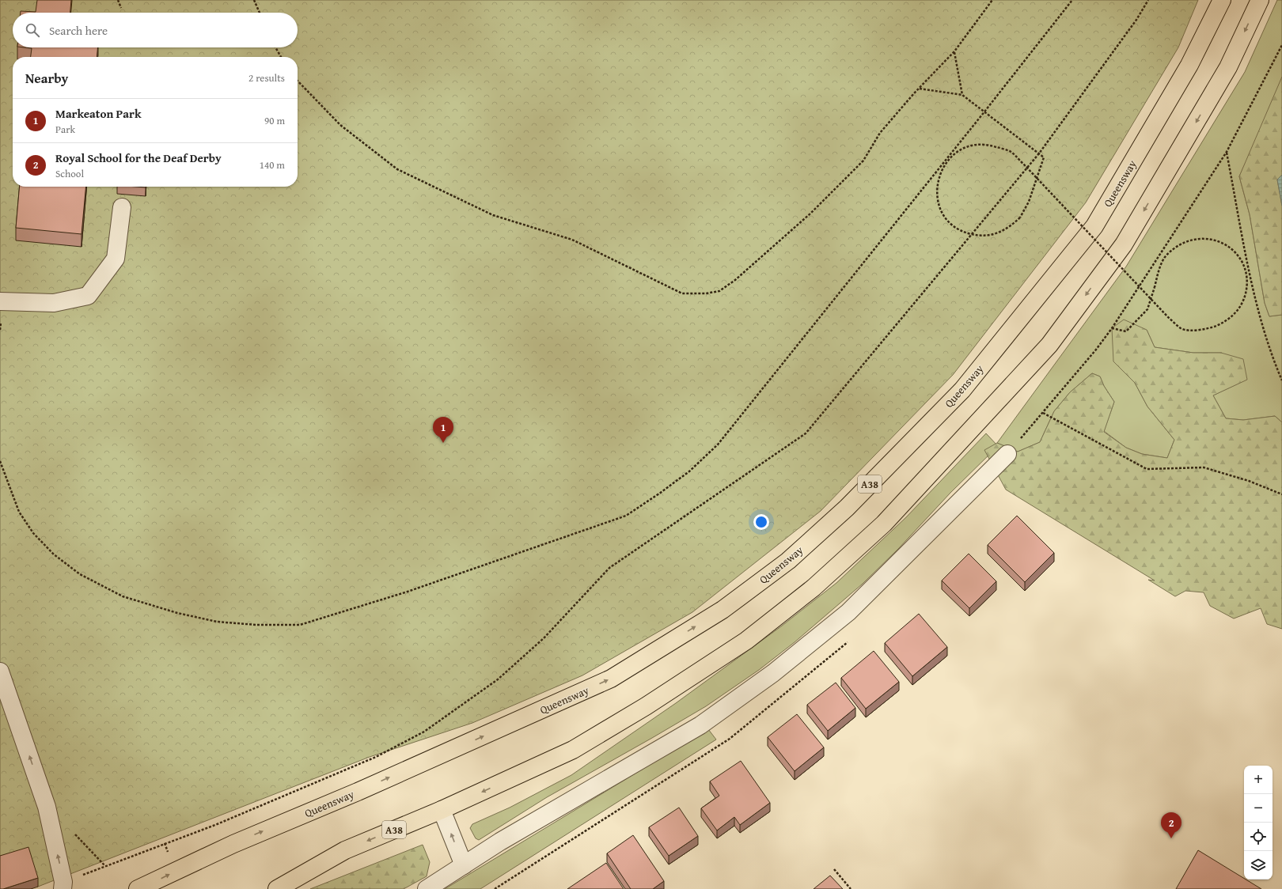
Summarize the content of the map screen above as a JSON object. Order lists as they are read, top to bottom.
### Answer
{
  "streets": {
    "highway": ["Queensway", "A38"]
  },
  "page": {
    "search": "Search here",
    "heading": ["Nearby", "2 results"],
    "list": [
      {
        "mark": "1",
        "name": "Markeaton Park",
        "note": "Park",
        "value": "90 m"
      },
      {
        "mark": "2",
        "name": "Royal School for the Deaf Derby",
        "note": "School",
        "value": "140 m"
      }
    ],
    "pins": ["1", "2"],
    "map_buttons": ["+", "−"]
  }
}
